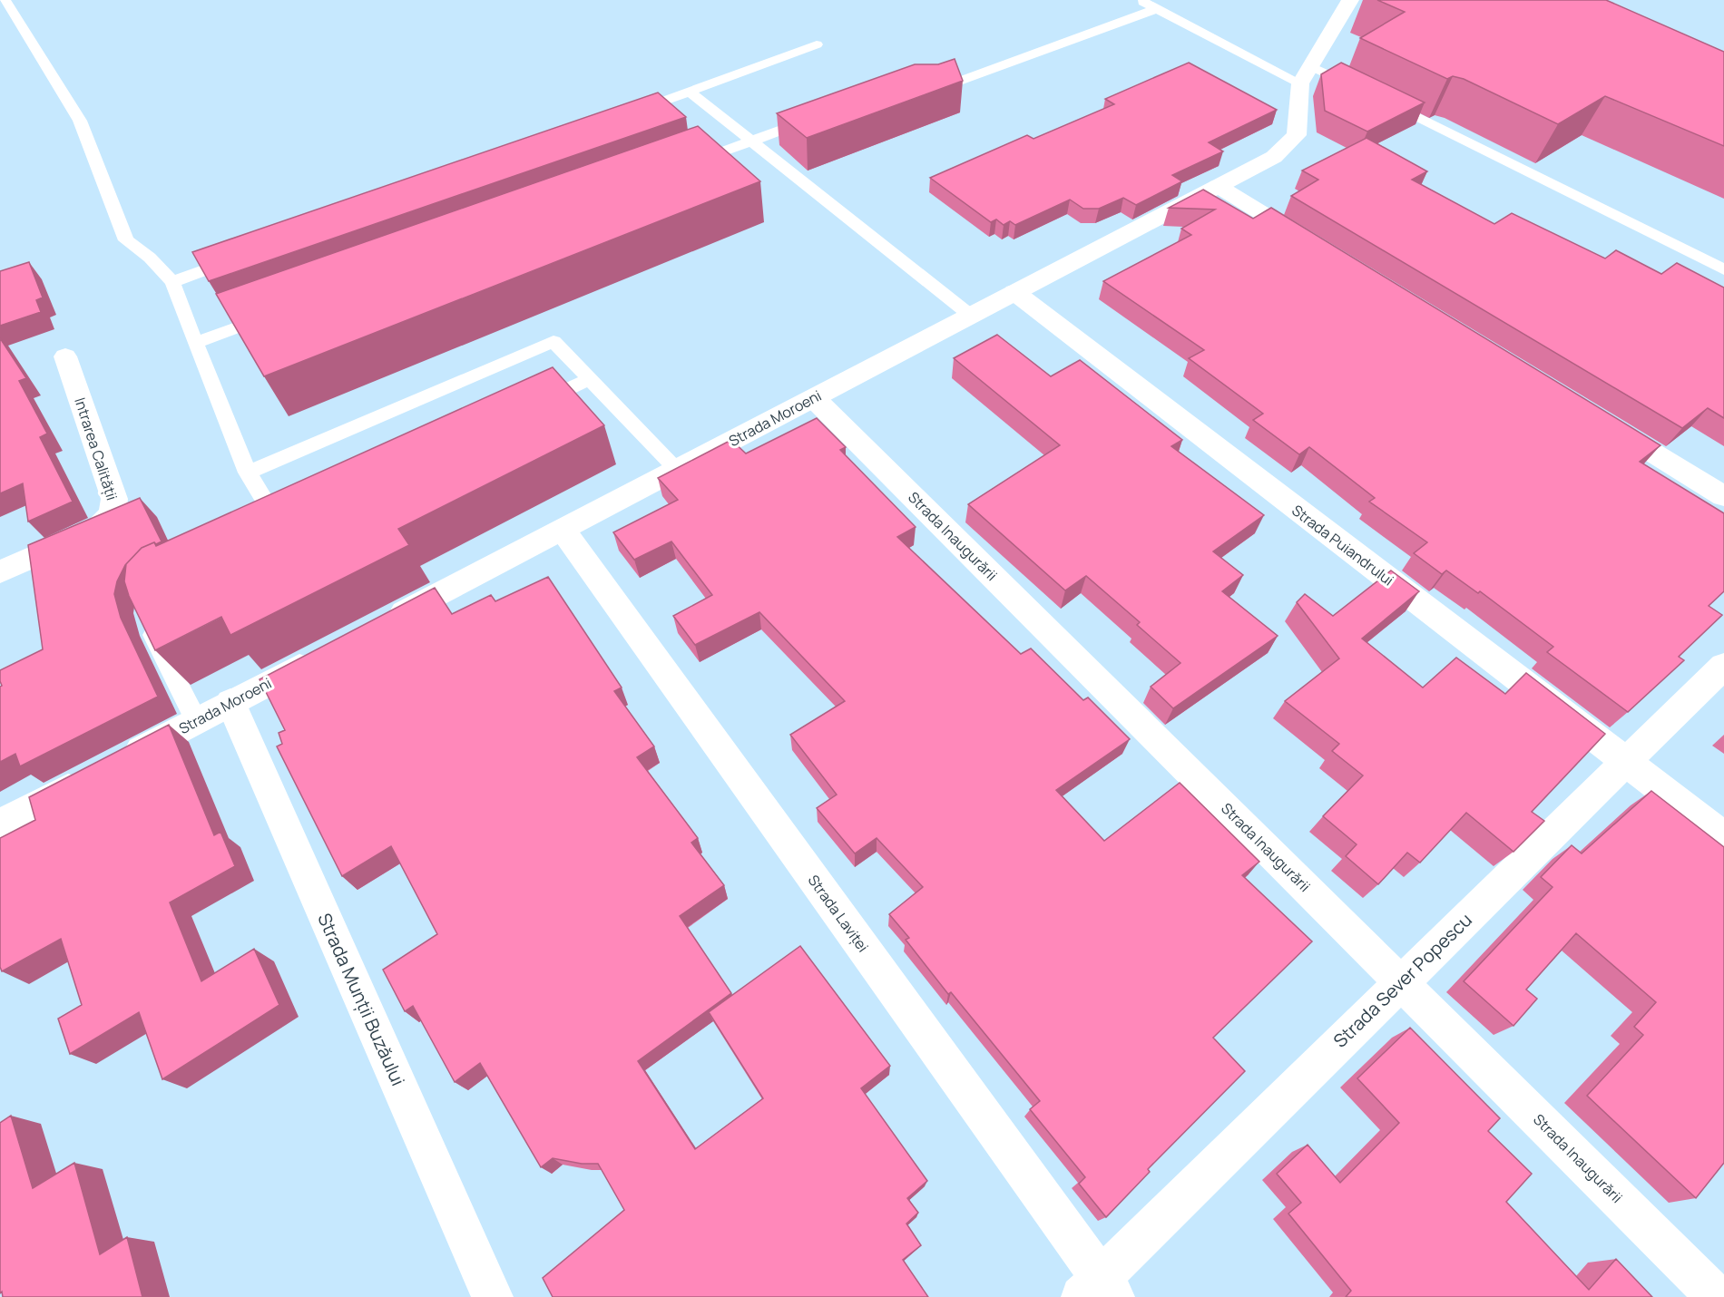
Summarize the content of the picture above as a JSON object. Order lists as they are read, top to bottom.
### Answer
{
  "streets": {
    "street": [
      "Strada Moroeni",
      "Intrarea Calității",
      "Strada Inaugurării",
      "Strada Puiandrului",
      "Strada Laviței",
      "Strada Sever Popescu",
      "Strada Munții Buzăului"
    ]
  },
  "crossings": [
    ["Strada Moroeni", "Strada Inaugurării"],
    ["Strada Moroeni", "Strada Puiandrului"],
    ["Strada Moroeni", "Strada Laviței"],
    ["Strada Moroeni", "Strada Munții Buzăului"],
    ["Strada Inaugurării", "Strada Sever Popescu"],
    ["Strada Puiandrului", "Strada Sever Popescu"],
    ["Strada Laviței", "Strada Sever Popescu"]
  ]
}
